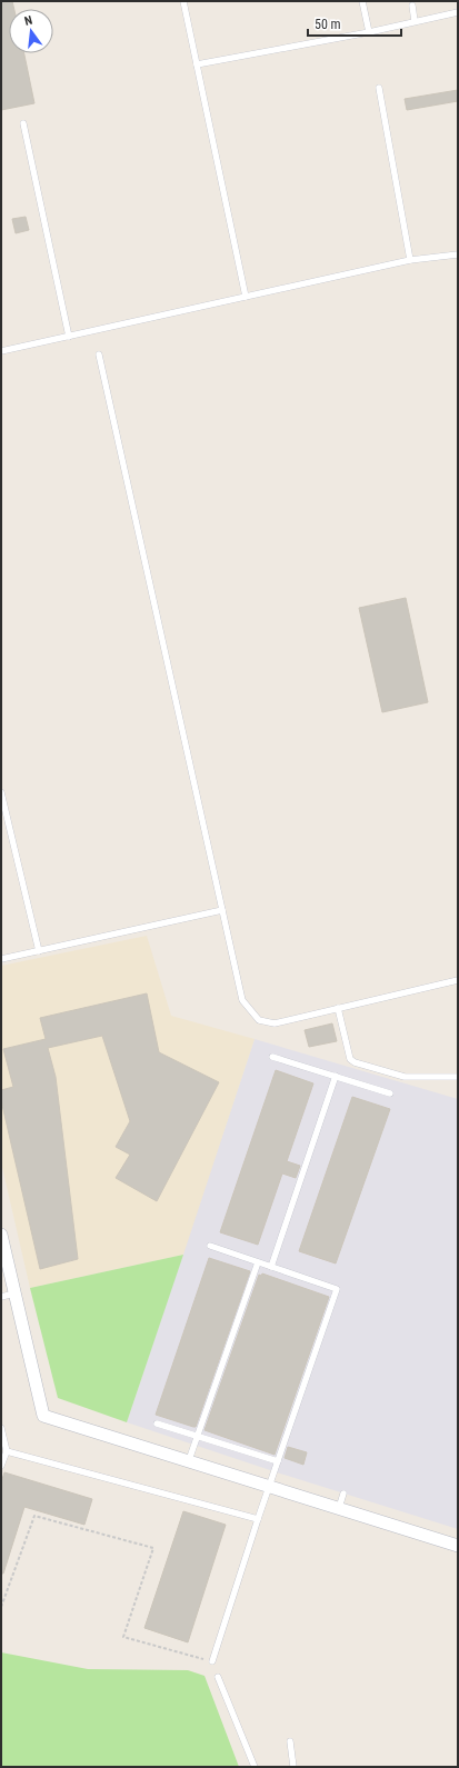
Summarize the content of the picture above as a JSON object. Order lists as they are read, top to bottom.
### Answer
{
  "scale_bar": "50 m",
  "north": "top"
}
